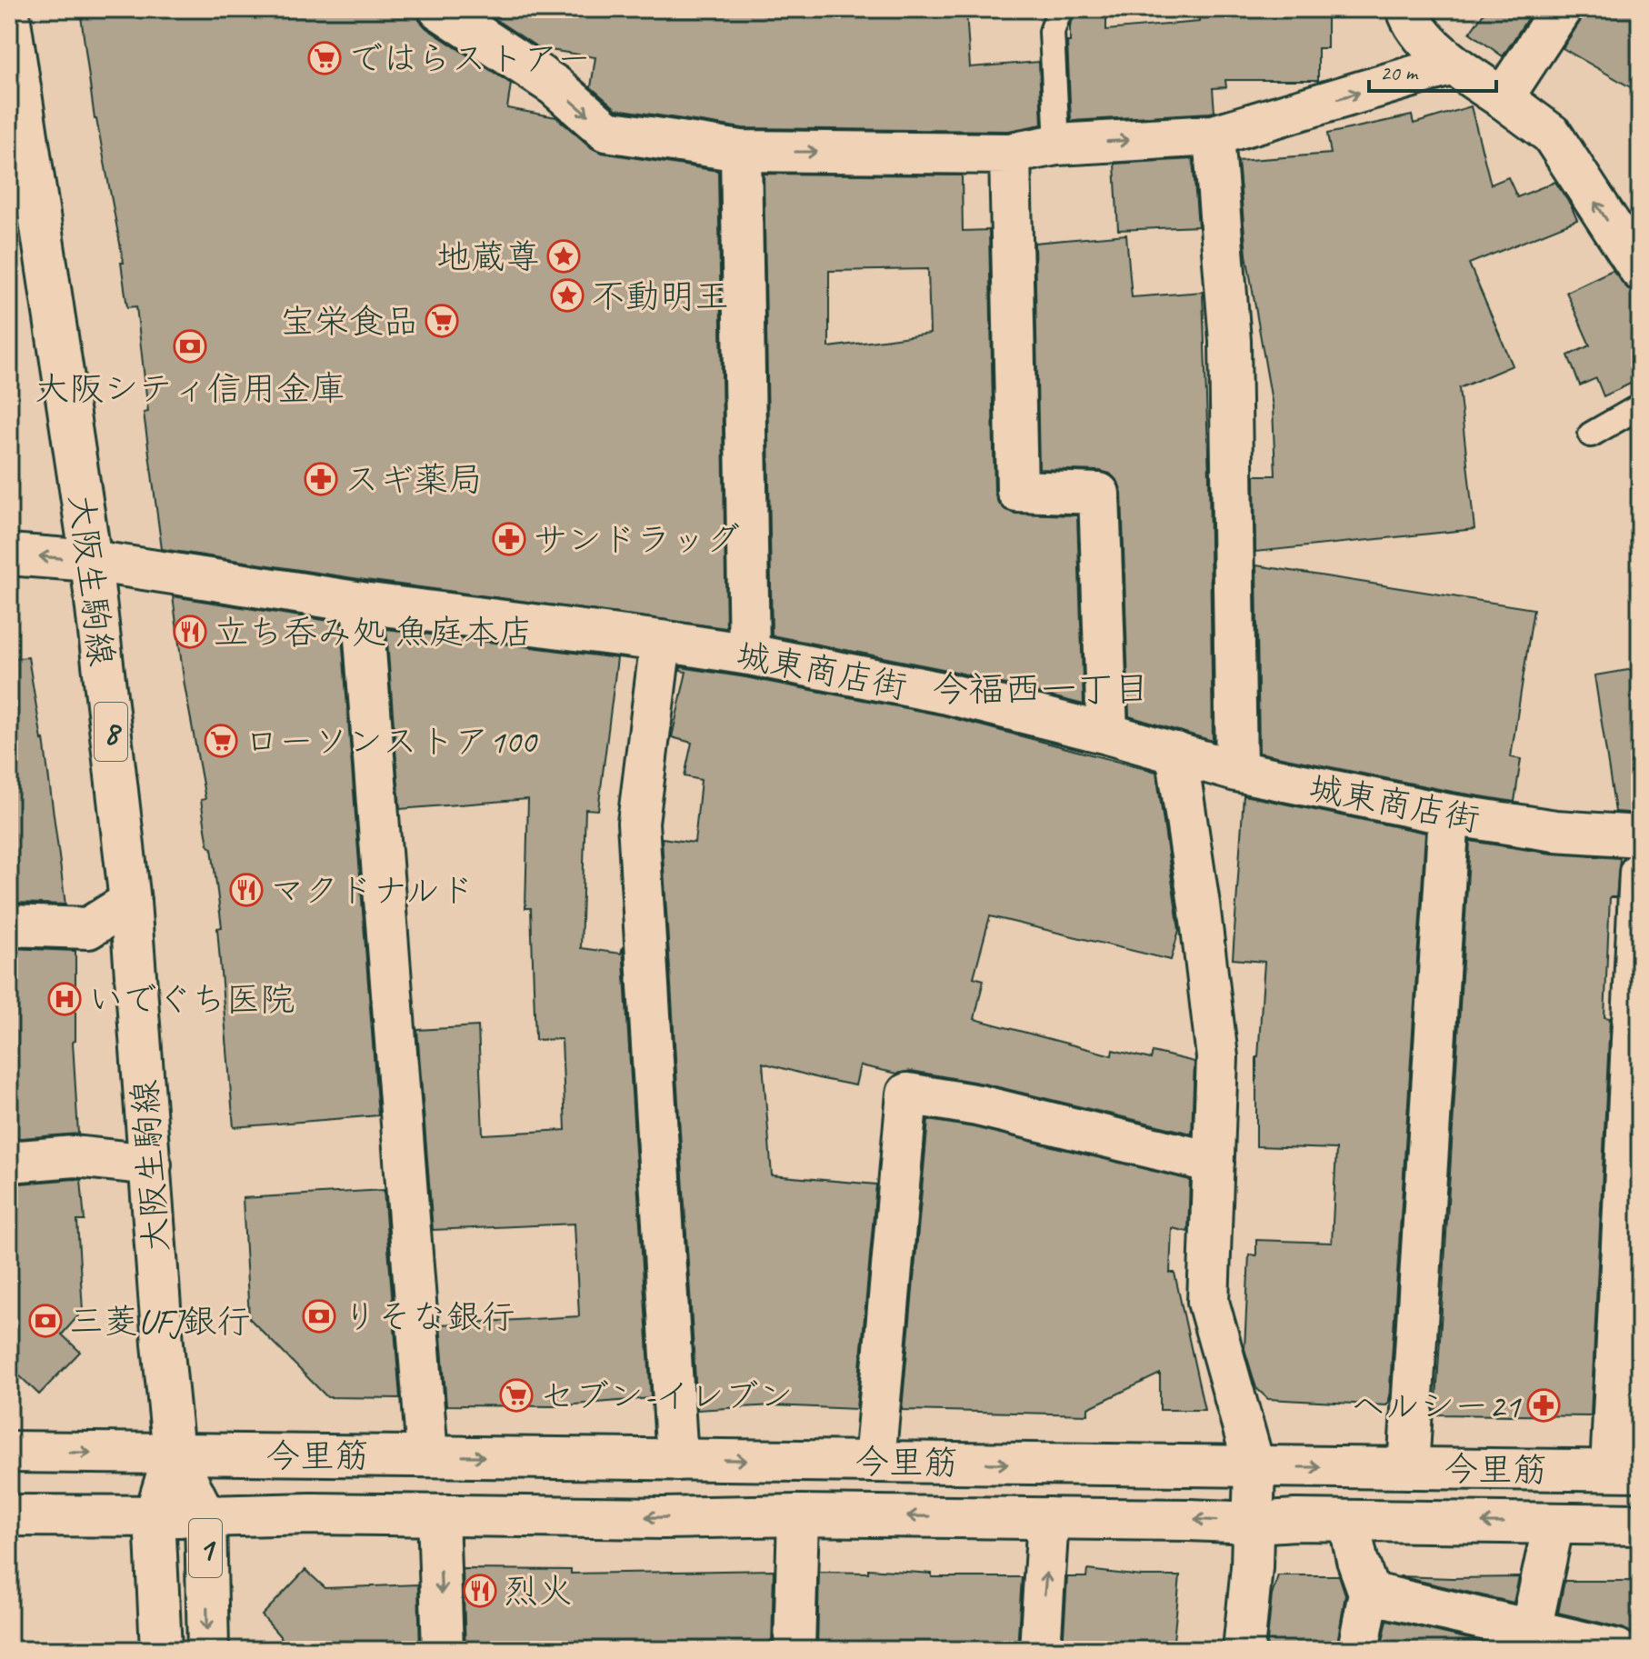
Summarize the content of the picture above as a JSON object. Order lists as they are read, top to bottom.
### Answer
{
  "streets": {
    "main road": [
      "大阪生駒線",
      "城東商店街",
      "8",
      "今里筋",
      "1"
    ]
  },
  "crossings": [
    ["大阪生駒線", "城東商店街"],
    ["大阪生駒線", "今里筋"],
    ["大阪生駒線", "1"],
    ["今里筋", "1"]
  ],
  "districts": ["今福西一丁目"],
  "places": {
    "supermarket": [
      "ではらストアー",
      "宝栄食品",
      "ローソンストア100",
      "セブン-イレブン"
    ],
    "place": ["地蔵尊", "不動明王"],
    "bank": ["大阪シティ信用金庫", "りそな銀行", "三菱UFJ銀行"],
    "pharmacy": ["スギ薬局", "サンドラッグ", "ヘルシー21"],
    "restaurant": ["立ち呑み処 魚庭本店", "マクドナルド", "烈火"],
    "hospital": ["いでぐち医院"]
  },
  "scale_bar": "20 m"
}
